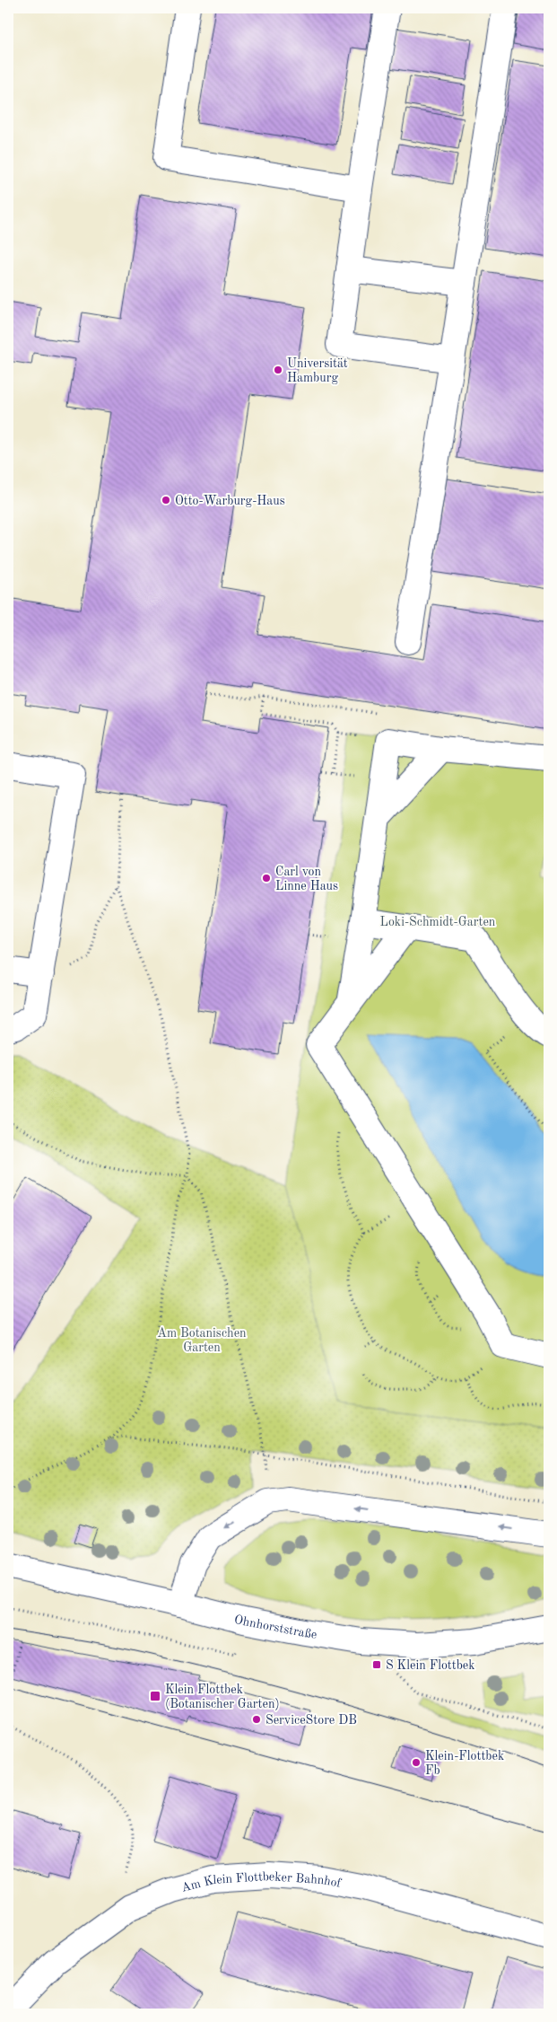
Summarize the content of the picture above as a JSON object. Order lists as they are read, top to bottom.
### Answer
{
  "streets": {
    "street": ["Ohnhorststraße", "Am Klein Flottbeker Bahnhof"]
  },
  "parks": ["Loki-Schmidt-Garten", "Am Botanischen Garten"],
  "places": {
    "other": [
      "Universität Hamburg",
      "Otto-Warburg-Haus",
      "Carl von Linne Haus",
      "ServiceStore DB",
      "Klein-Flottbek Fb"
    ],
    "transit": ["S Klein Flottbek", "Klein Flottbek (Botanischer Garten)"]
  }
}
